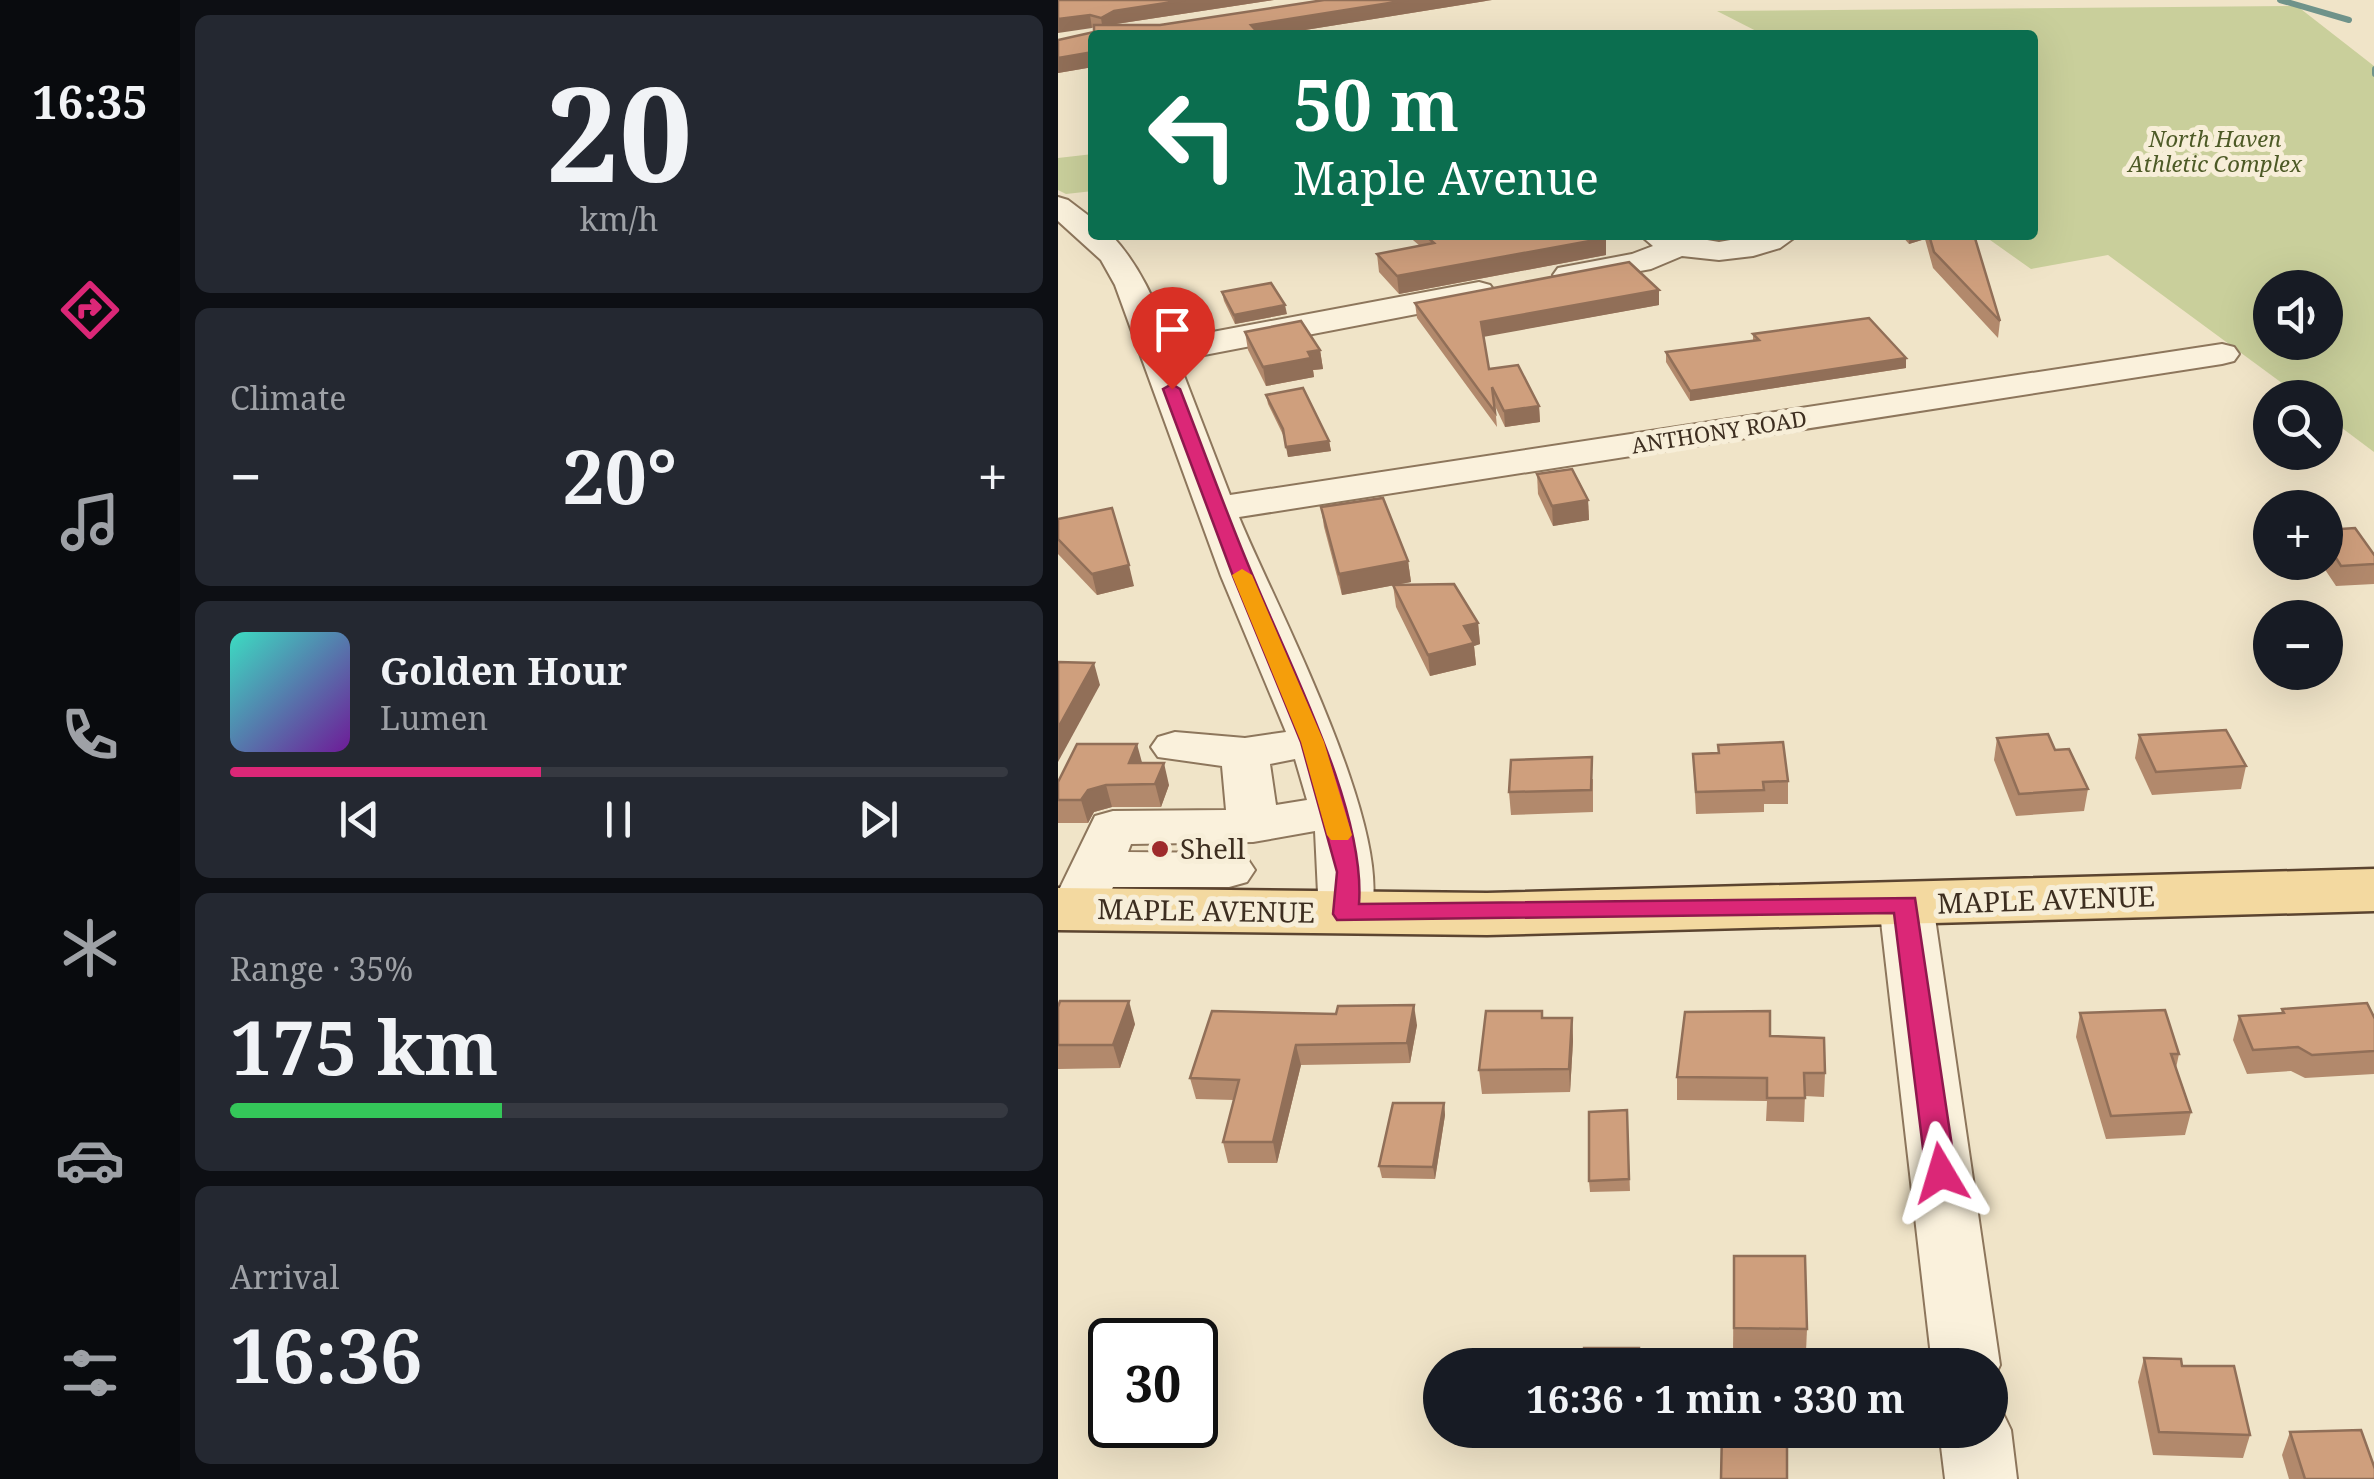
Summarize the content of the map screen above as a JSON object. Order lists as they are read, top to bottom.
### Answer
{
  "streets": {
    "main road": ["MAPLE AVENUE"],
    "street": ["ANTHONY ROAD"]
  },
  "parks": ["North Haven Athletic Complex"],
  "places": ["Shell"],
  "page": {
    "tabs": "16:35",
    "tile": [
      ["20", "km/h"],
      "Climate",
      ["Range · 35%", "175 km"],
      ["Arrival", "16:36"]
    ],
    "turn": ["50 m", "Maple Avenue"],
    "map_buttons": ["+", "−"],
    "heat": ["−", "20°", "+"],
    "song": ["Golden Hour", "Lumen"],
    "limit": "30",
    "trip": "16:36 · 1 min · 330 m"
  }
}
